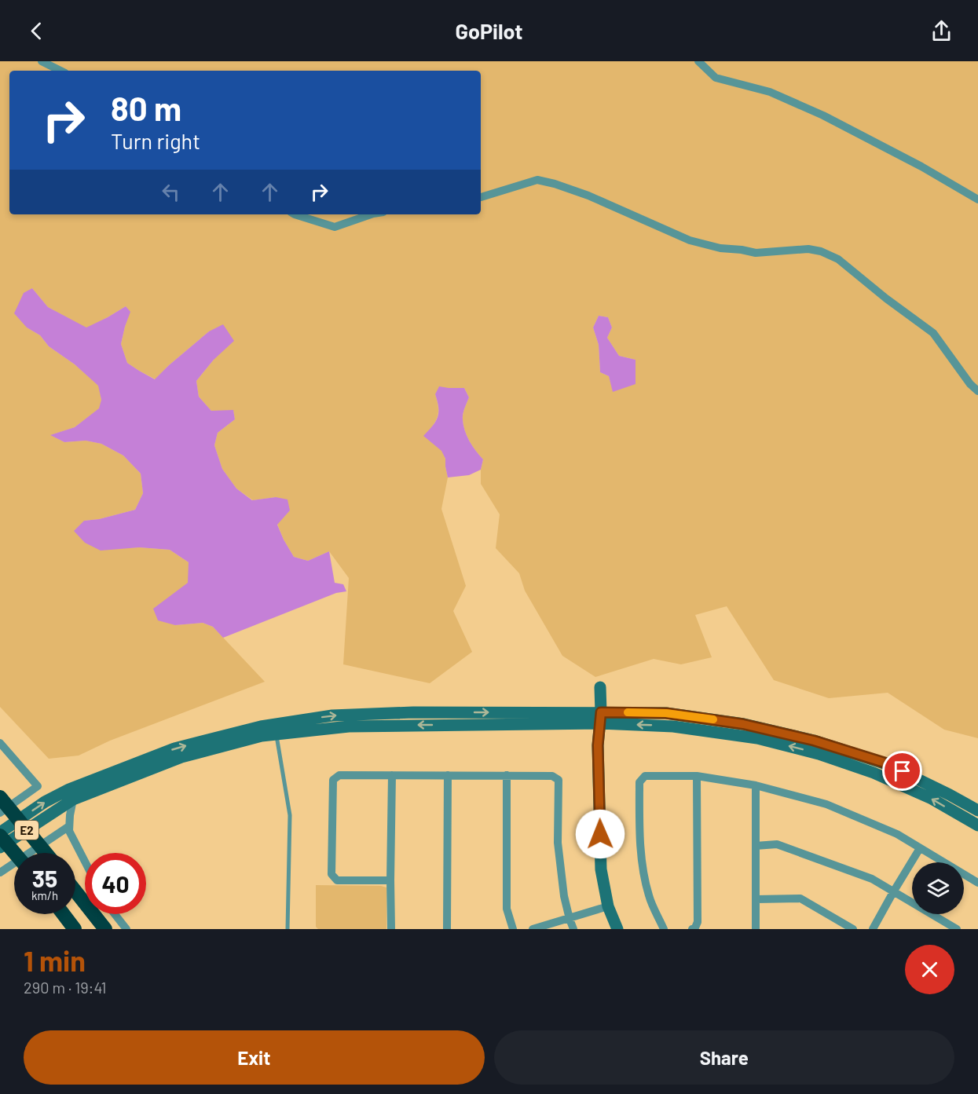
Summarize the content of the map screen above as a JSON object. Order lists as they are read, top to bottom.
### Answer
{
  "streets": {
    "highway": ["E2"]
  },
  "page": {
    "header": "GoPilot",
    "turn": ["80 m", "Turn right"],
    "speed": "35 km/h",
    "limit": "40",
    "heading": ["1 min", "290 m · 19:41"],
    "buttons": ["Exit", "Share"]
  }
}
